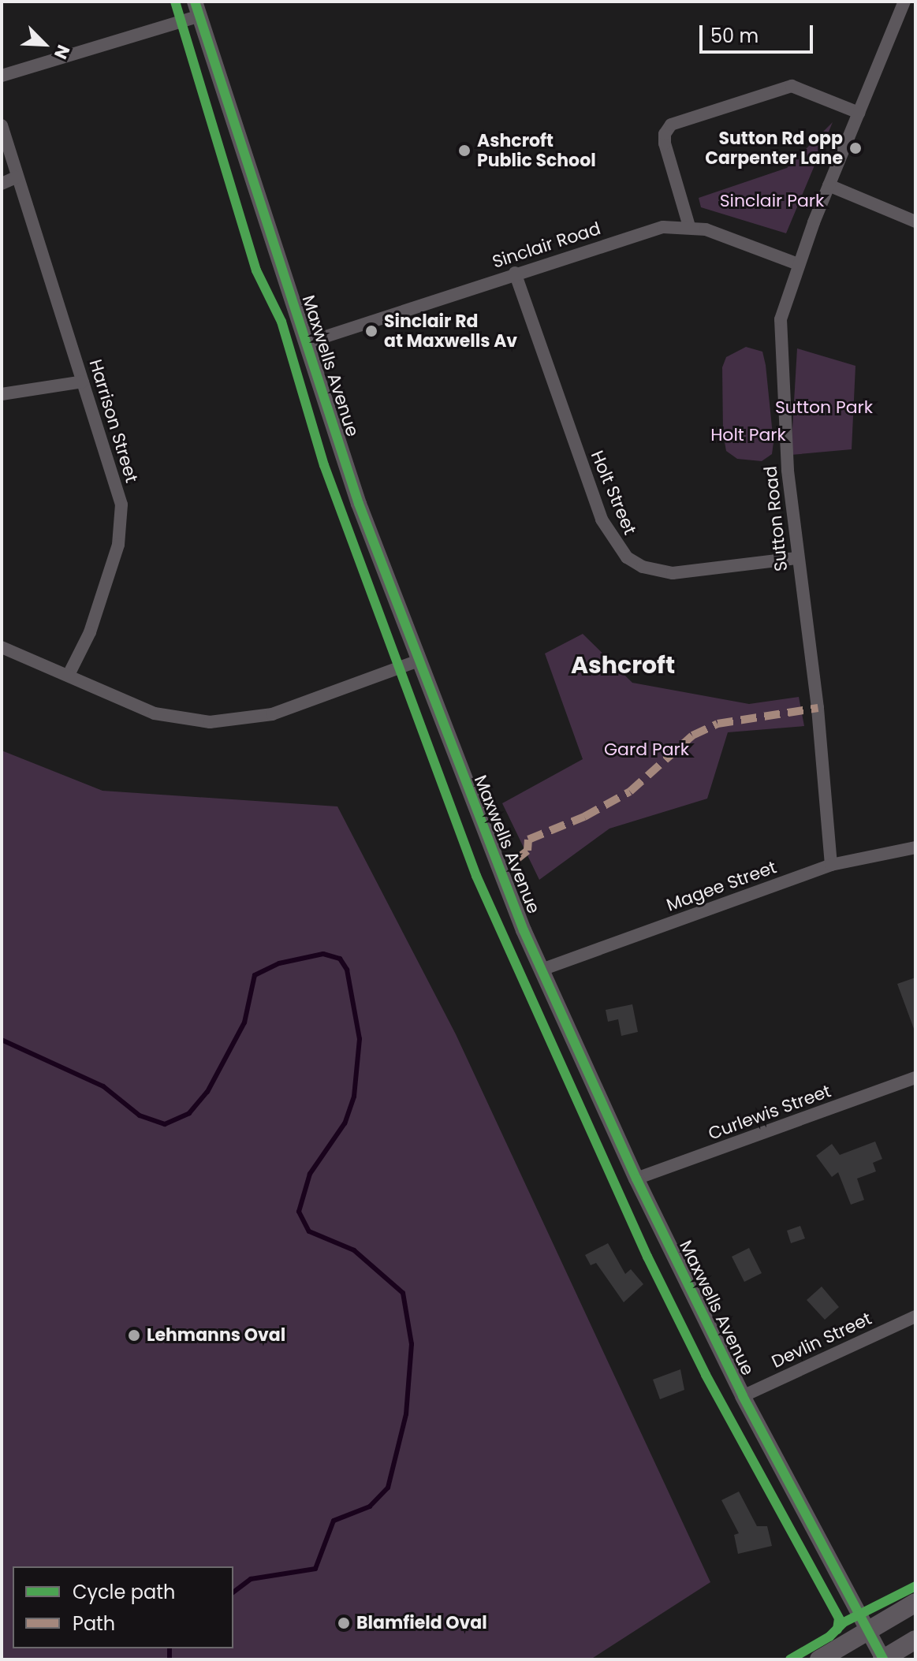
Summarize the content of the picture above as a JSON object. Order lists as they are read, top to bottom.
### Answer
{
  "streets": {
    "street": [
      "Sinclair Road",
      "Maxwells Avenue",
      "Harrison Street",
      "Holt Street",
      "Sutton Road",
      "Magee Street",
      "Curlewis Street",
      "Devlin Street"
    ]
  },
  "crossings": [
    ["Sinclair Road", "Maxwells Avenue"],
    ["Sinclair Road", "Holt Street"],
    ["Sinclair Road", "Sutton Road"],
    ["Maxwells Avenue", "Magee Street"],
    ["Maxwells Avenue", "Curlewis Street"],
    ["Maxwells Avenue", "Devlin Street"],
    ["Holt Street", "Sutton Road"],
    ["Sutton Road", "Magee Street"]
  ],
  "districts": ["Ashcroft"],
  "parks": [
    "Sinclair Park",
    "Sutton Park",
    "Holt Park",
    "Gard Park"
  ],
  "places": [
    "Sutton Rd opp Carpenter Lane",
    "Ashcroft Public School",
    "Sinclair Rd at Maxwells Av",
    "Lehmanns Oval",
    "Blamfield Oval"
  ],
  "legend": ["Cycle path", "Path"],
  "scale_bar": "50 m",
  "north": "bottom right"
}
